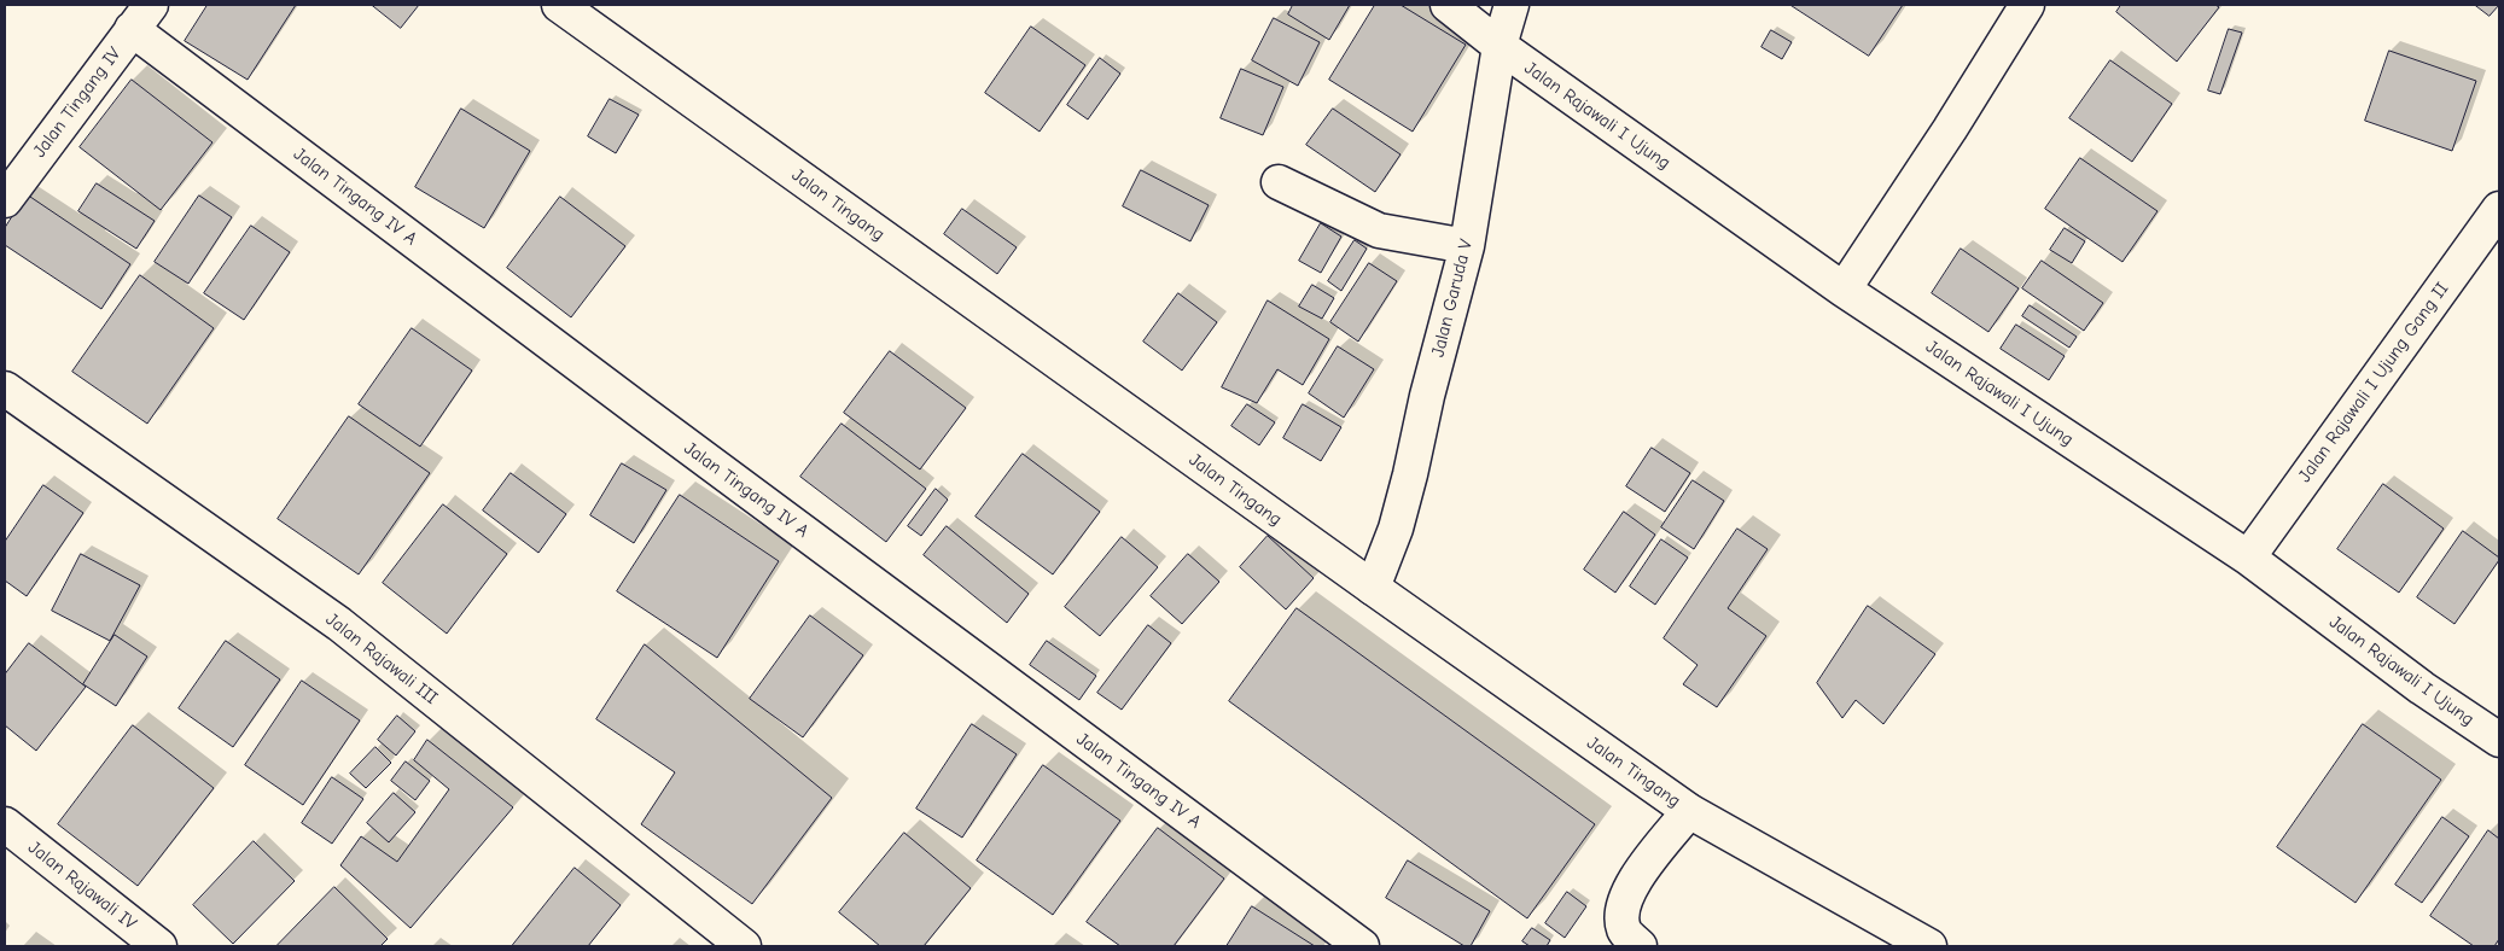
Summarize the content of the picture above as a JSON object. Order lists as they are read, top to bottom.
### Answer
{
  "streets": {
    "street": [
      "Jalan Tingang IV",
      "Jalan Rajawali I Ujung",
      "Jalan Tingang IV A",
      "Jalan Tingang",
      "Jalan Garuda V",
      "Jalan Rajawali I Ujung Gang II",
      "Jalan Rajawali III",
      "Jalan Rajawali IV"
    ]
  },
  "crossings": [
    ["Jalan Tingang IV", "Jalan Tingang IV A"],
    ["Jalan Rajawali I Ujung", "Jalan Garuda V"],
    ["Jalan Rajawali I Ujung", "Jalan Rajawali I Ujung Gang II"],
    ["Jalan Tingang", "Jalan Garuda V"]
  ]
}
